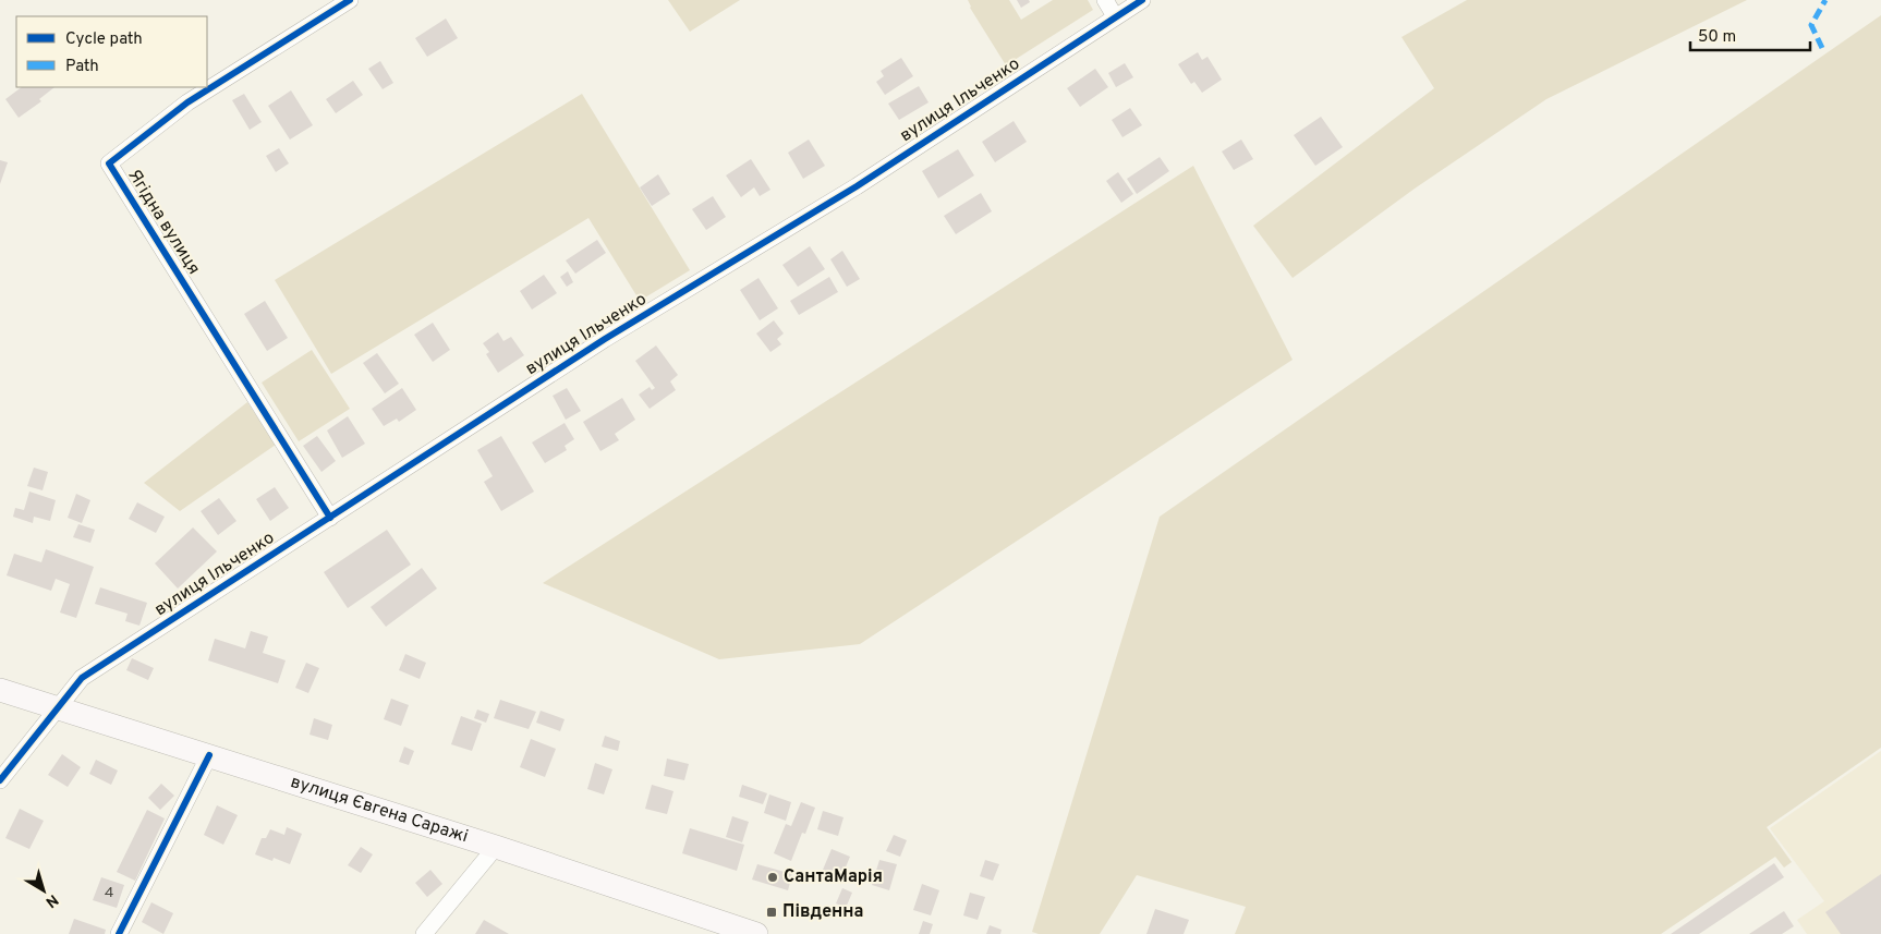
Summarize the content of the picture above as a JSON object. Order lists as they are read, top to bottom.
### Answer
{
  "streets": {
    "main road": ["вулиця Євгена Саражі"],
    "street": ["вулиця Ільченко", "Ягідна вулиця"]
  },
  "crossings": [
    ["вулиця Ільченко", "Ягідна вулиця"],
    ["вулиця Ільченко", "вулиця Євгена Саражі"]
  ],
  "places": {
    "other": ["СантаМарія"],
    "transit": ["Південна"]
  },
  "house_numbers": ["4"],
  "legend": ["Cycle path", "Path"],
  "scale_bar": "50 m",
  "north": "bottom right"
}
